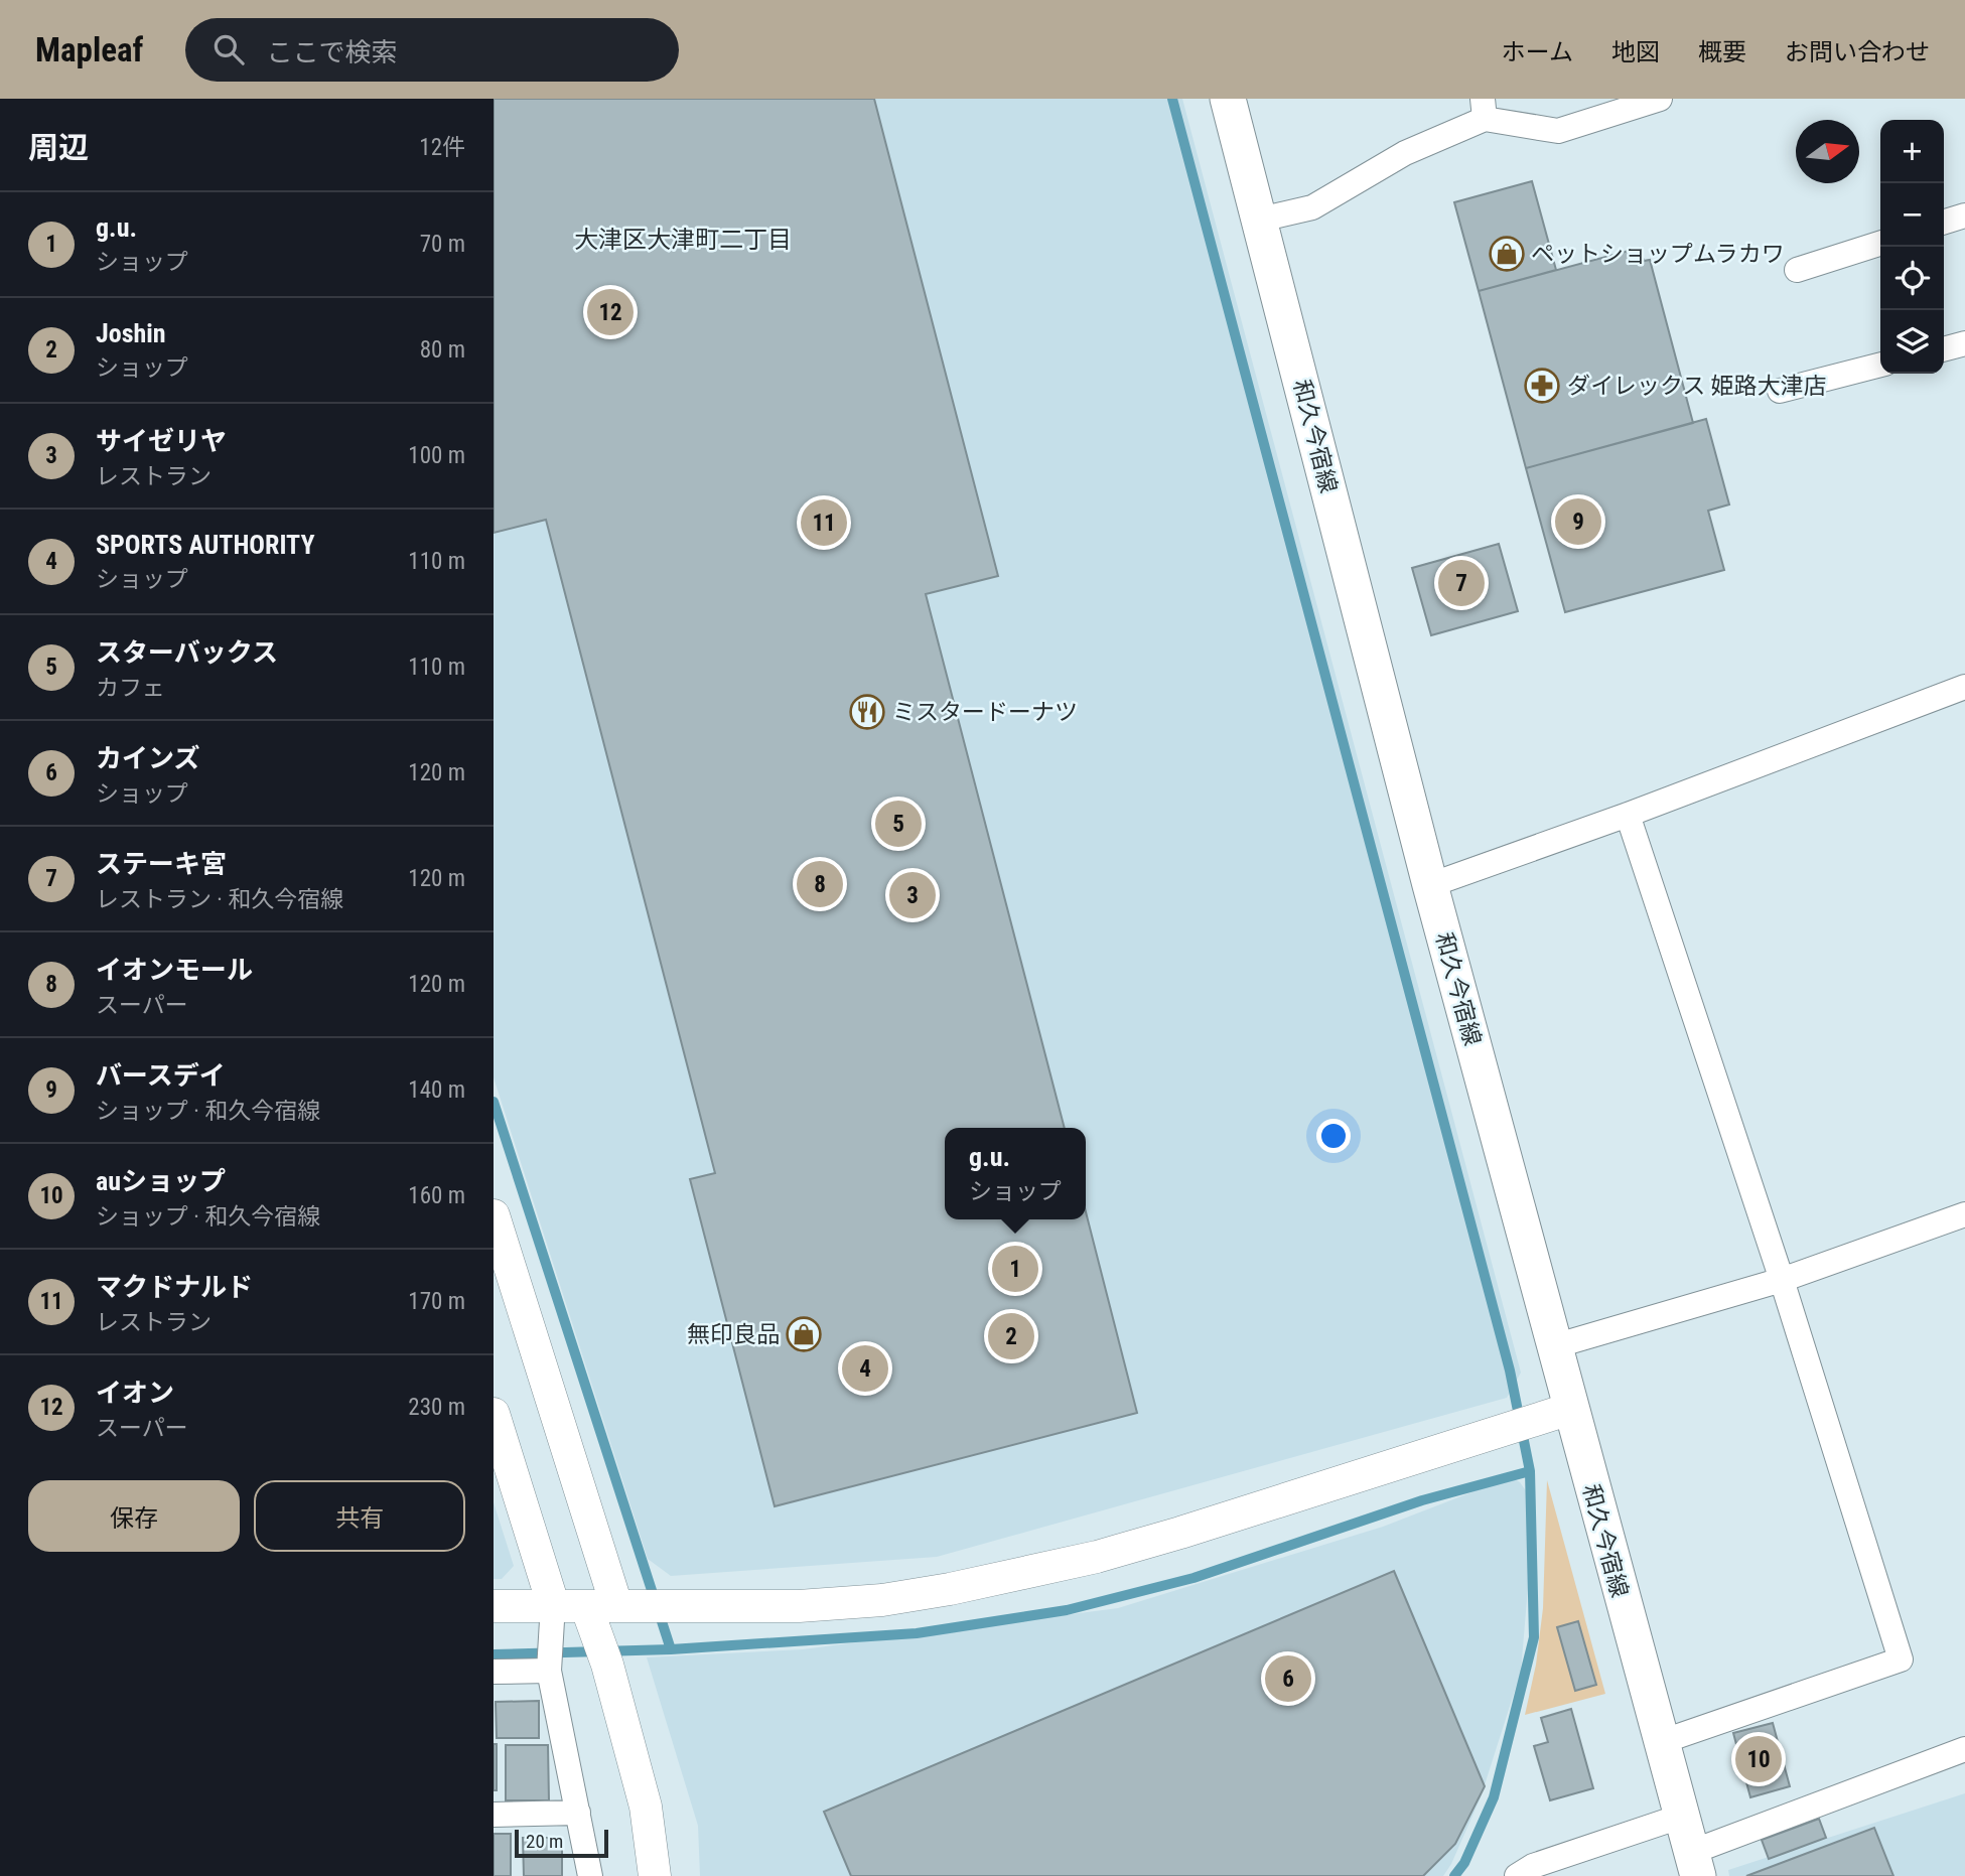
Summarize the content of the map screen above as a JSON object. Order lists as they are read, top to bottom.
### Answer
{
  "streets": {
    "main road": ["和久今宿線"]
  },
  "districts": ["大津区大津町二丁目"],
  "places": {
    "shop": ["ペットショップムラカワ", "無印良品"],
    "pharmacy": ["ダイレックス 姫路大津店"],
    "restaurant": ["ミスタードーナツ"]
  },
  "scale_bar": "20 m",
  "north": "right",
  "page": {
    "header": "Mapleaf",
    "search": "ここで検索",
    "nav": [
      "ホーム",
      "地図",
      "概要",
      "お問い合わせ"
    ],
    "heading": ["周辺", "12件"],
    "map_buttons": ["+", "−"],
    "list": [
      {
        "mark": "1",
        "name": "g.u.",
        "note": "ショップ",
        "value": "70 m"
      },
      {
        "mark": "2",
        "name": "Joshin",
        "note": "ショップ",
        "value": "80 m"
      },
      {
        "mark": "3",
        "name": "サイゼリヤ",
        "note": "レストラン",
        "value": "100 m"
      },
      {
        "mark": "4",
        "name": "SPORTS AUTHORITY",
        "note": "ショップ",
        "value": "110 m"
      },
      {
        "mark": "5",
        "name": "スターバックス",
        "note": "カフェ",
        "value": "110 m"
      },
      {
        "mark": "6",
        "name": "カインズ",
        "note": "ショップ",
        "value": "120 m"
      },
      {
        "mark": "7",
        "name": "ステーキ宮",
        "note": "レストラン · 和久今宿線",
        "value": "120 m"
      },
      {
        "mark": "8",
        "name": "イオンモール",
        "note": "スーパー",
        "value": "120 m"
      },
      {
        "mark": "9",
        "name": "バースデイ",
        "note": "ショップ · 和久今宿線",
        "value": "140 m"
      },
      {
        "mark": "10",
        "name": "auショップ",
        "note": "ショップ · 和久今宿線",
        "value": "160 m"
      },
      {
        "mark": "11",
        "name": "マクドナルド",
        "note": "レストラン",
        "value": "170 m"
      },
      {
        "mark": "12",
        "name": "イオン",
        "note": "スーパー",
        "value": "230 m"
      }
    ],
    "pins": [
      "12",
      "9",
      "11",
      "7",
      "5",
      "8",
      "3",
      "1",
      "2",
      "4",
      "6",
      "10"
    ],
    "popup": ["g.u.", "ショップ"],
    "buttons": ["保存", "共有"],
    "scale": "20 m"
  }
}
